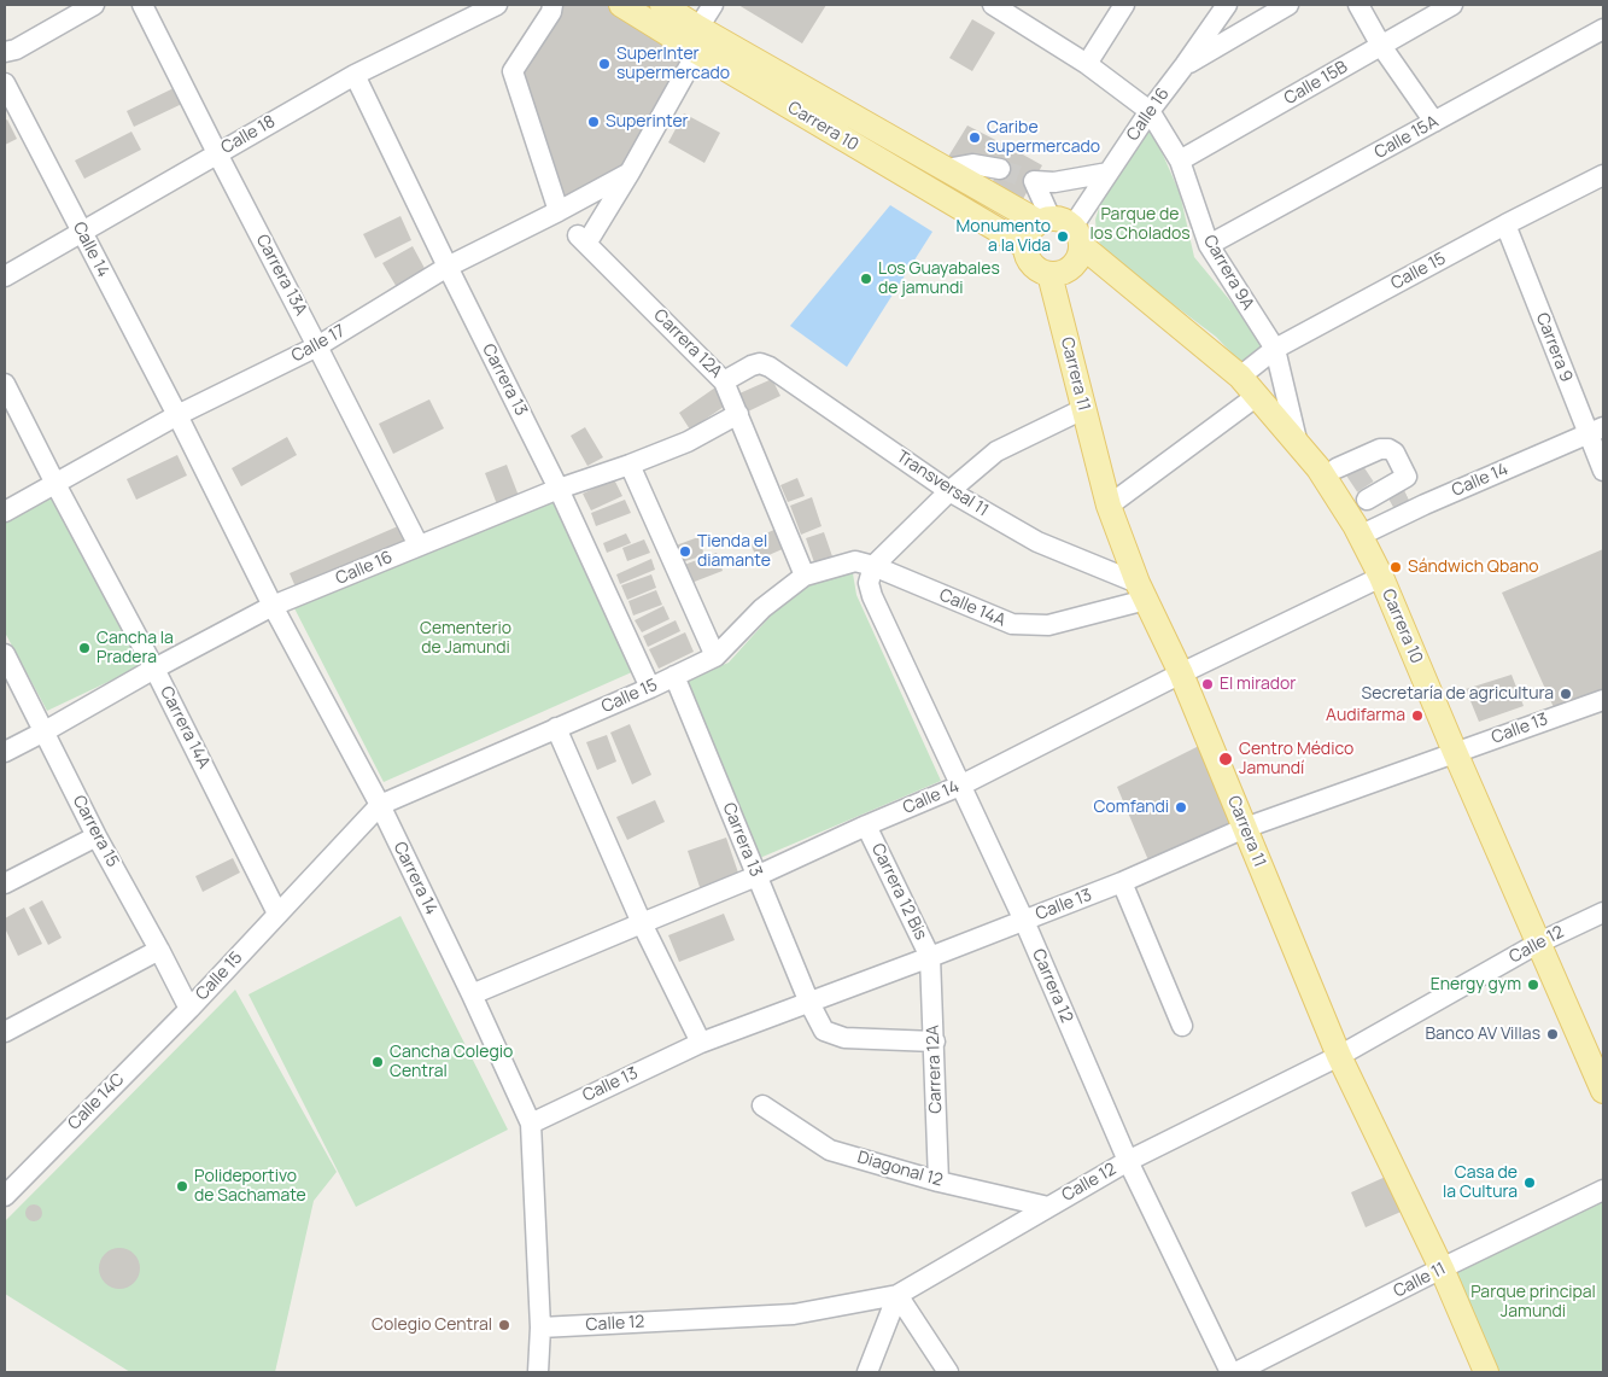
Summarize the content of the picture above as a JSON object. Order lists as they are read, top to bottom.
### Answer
{
  "streets": {
    "main road": ["Carrera 10", "Carrera 11"],
    "street": [
      "Calle 15B",
      "Calle 16",
      "Calle 18",
      "Calle 15A",
      "Calle 14",
      "Calle 15",
      "Carrera 9A",
      "Carrera 13A",
      "Calle 17",
      "Carrera 12A",
      "Carrera 9",
      "Carrera 13",
      "Transversal 11",
      "Calle 14A",
      "Carrera 14A",
      "Calle 13",
      "Carrera 15",
      "Carrera 14",
      "Carrera 12 Bis",
      "Calle 12",
      "Carrera 12",
      "Calle 14C",
      "Diagonal 12",
      "Calle 11"
    ]
  },
  "crossings": [
    ["Calle 15B", "Carrera 9A"],
    ["Calle 16", "Carrera 10"],
    ["Calle 16", "Carrera 9A"],
    ["Calle 16", "Carrera 13A"],
    ["Calle 16", "Carrera 12A"],
    ["Calle 16", "Carrera 11"],
    ["Calle 16", "Carrera 13"],
    ["Calle 16", "Carrera 14A"],
    ["Calle 16", "Carrera 15"],
    ["Calle 16", "Carrera 14"],
    ["Carrera 10", "Calle 14"],
    ["Carrera 10", "Calle 15"],
    ["Carrera 10", "Carrera 9A"],
    ["Carrera 10", "Carrera 11"],
    ["Carrera 10", "Calle 13"],
    ["Carrera 10", "Calle 12"],
    ["Calle 18", "Calle 14"],
    ["Calle 18", "Carrera 13A"],
    ["Calle 18", "Carrera 13"],
    ["Calle 15A", "Carrera 9A"],
    ["Calle 14", "Calle 17"],
    ["Calle 14", "Carrera 9"],
    ["Calle 14", "Carrera 11"],
    ["Calle 14", "Carrera 13"],
    ["Calle 14", "Carrera 14"],
    ["Calle 14", "Carrera 12 Bis"],
    ["Calle 14", "Carrera 12"],
    ["Calle 15", "Carrera 9A"],
    ["Calle 15", "Carrera 12A"],
    ["Calle 15", "Carrera 9"],
    ["Calle 15", "Carrera 13"],
    ["Calle 15", "Calle 14A"],
    ["Calle 15", "Carrera 14A"],
    ["Calle 15", "Carrera 15"],
    ["Calle 15", "Carrera 14"],
    ["Calle 15", "Carrera 12"],
    ["Calle 15", "Calle 14C"],
    ["Carrera 13A", "Calle 17"],
    ["Calle 17", "Carrera 12A"],
    ["Calle 17", "Carrera 13"],
    ["Calle 17", "Carrera 14A"],
    ["Calle 17", "Carrera 14"],
    ["Carrera 12A", "Carrera 13"],
    ["Carrera 12A", "Transversal 11"],
    ["Carrera 12A", "Calle 13"],
    ["Carrera 12A", "Carrera 12 Bis"],
    ["Carrera 12A", "Diagonal 12"],
    ["Carrera 11", "Transversal 11"],
    ["Carrera 11", "Calle 14A"],
    ["Carrera 11", "Calle 13"],
    ["Carrera 11", "Calle 12"],
    ["Carrera 11", "Calle 11"],
    ["Carrera 13", "Calle 13"],
    ["Transversal 11", "Calle 14A"],
    ["Calle 14A", "Carrera 12"],
    ["Calle 13", "Carrera 14"],
    ["Calle 13", "Carrera 12 Bis"],
    ["Calle 13", "Carrera 12"],
    ["Carrera 15", "Calle 14C"],
    ["Carrera 14", "Calle 12"],
    ["Calle 12", "Carrera 12"],
    ["Calle 12", "Diagonal 12"]
  ],
  "parks": ["Parque de los Cholados", "Cementerio de Jamundi", "Parque principal Jamundi"],
  "places": [
    "SuperInter supermercado",
    "Superinter",
    "Caribe supermercado",
    "Monumento a la Vida",
    "Los Guayabales de jamundi",
    "Tienda el diamante",
    "Sándwich Qbano",
    "Cancha la Pradera",
    "El mirador",
    "Secretaría de agricultura",
    "Audifarma",
    "Centro Médico Jamundí",
    "Comfandi",
    "Energy gym",
    "Banco AV Villas",
    "Cancha Colegio Central",
    "Casa de la Cultura",
    "Polideportivo de Sachamate",
    "Colegio Central"
  ]
}
